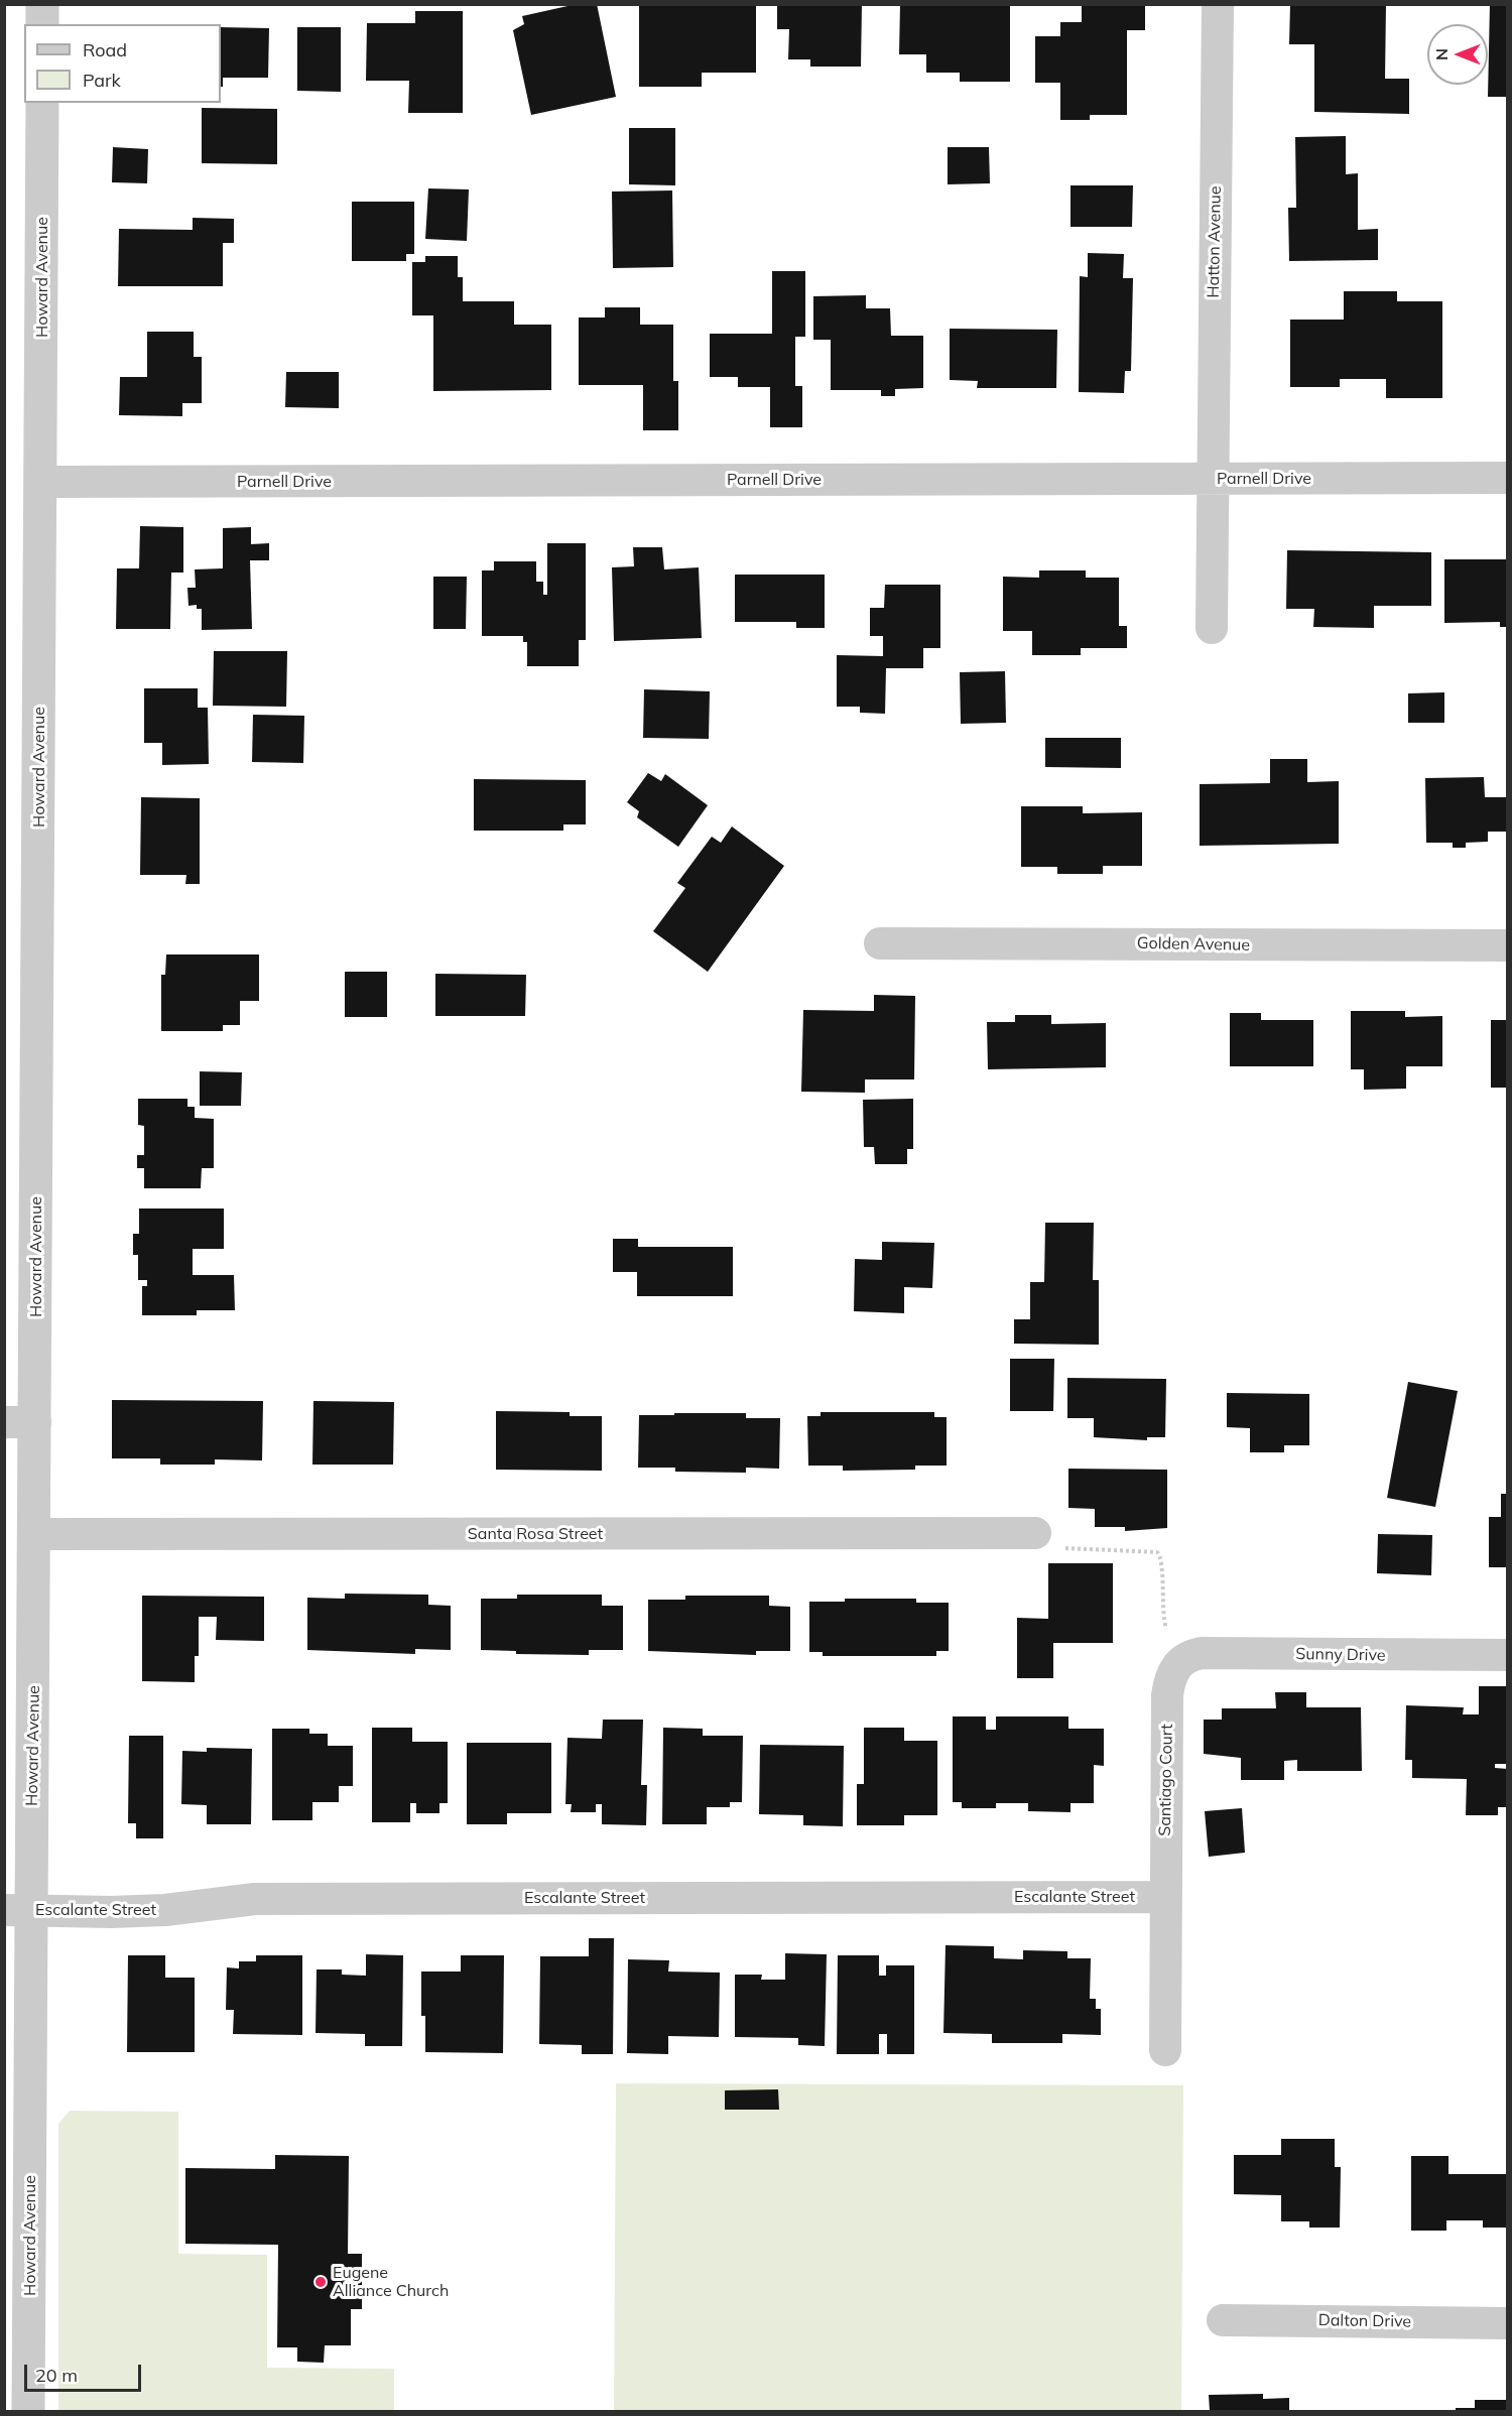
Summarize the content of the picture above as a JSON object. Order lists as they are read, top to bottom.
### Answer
{
  "streets": {
    "street": [
      "Hatton Avenue",
      "Howard Avenue",
      "Parnell Drive",
      "Golden Avenue",
      "Santa Rosa Street",
      "Sunny Drive",
      "Santiago Court",
      "Escalante Street",
      "Dalton Drive"
    ]
  },
  "crossings": [
    ["Hatton Avenue", "Parnell Drive"],
    ["Howard Avenue", "Parnell Drive"],
    ["Howard Avenue", "Santa Rosa Street"],
    ["Howard Avenue", "Escalante Street"],
    ["Sunny Drive", "Santiago Court"],
    ["Santiago Court", "Escalante Street"]
  ],
  "places": ["Eugene Alliance Church"],
  "legend": ["Road", "Park"],
  "scale_bar": "20 m",
  "north": "left"
}
